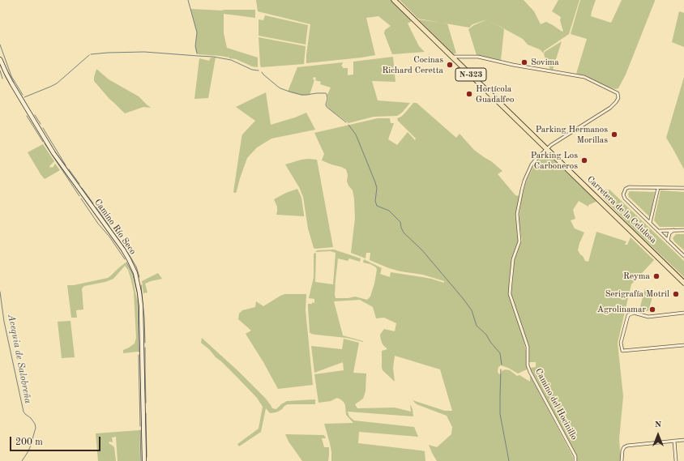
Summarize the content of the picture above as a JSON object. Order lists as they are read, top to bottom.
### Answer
{
  "streets": {
    "highway": ["N-323", "Carretera de la Celulosa"],
    "street": ["Camino Río Seco", "Camino del Hocinillo"]
  },
  "crossings": [
    ["N-323", "Carretera de la Celulosa"],
    ["N-323", "Camino del Hocinillo"],
    ["Carretera de la Celulosa", "Camino del Hocinillo"]
  ],
  "water": ["Acequia de Salobreña"],
  "places": [
    "Sovima",
    "Cocinas Richard Ceretta",
    "Hortícola Guadalfeo",
    "Parking Hermanos Morillas",
    "Parking Los Carboneros",
    "Reyma",
    "Serigrafía Motril",
    "Agrolinamar"
  ],
  "scale_bar": "200 m",
  "north": "top"
}
